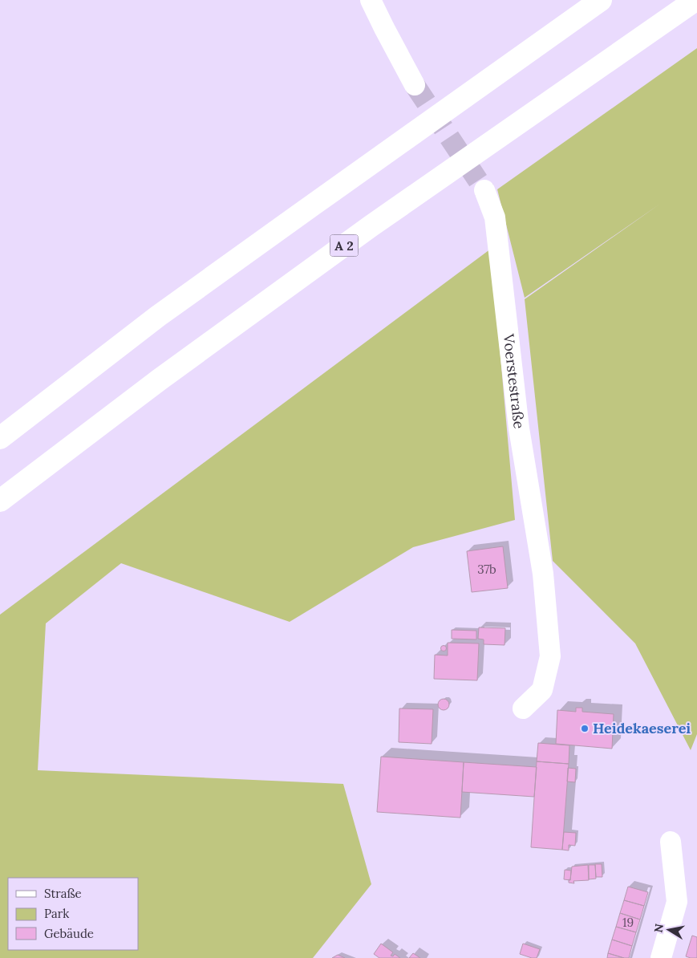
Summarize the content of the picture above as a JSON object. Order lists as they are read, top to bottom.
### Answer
{
  "streets": {
    "highway": ["A 2"],
    "street": ["Voerstestraße"]
  },
  "places": ["Heidekaeserei"],
  "house_numbers": ["37b", "19"],
  "legend": ["Straße", "Park", "Gebäude"],
  "north": "left"
}
